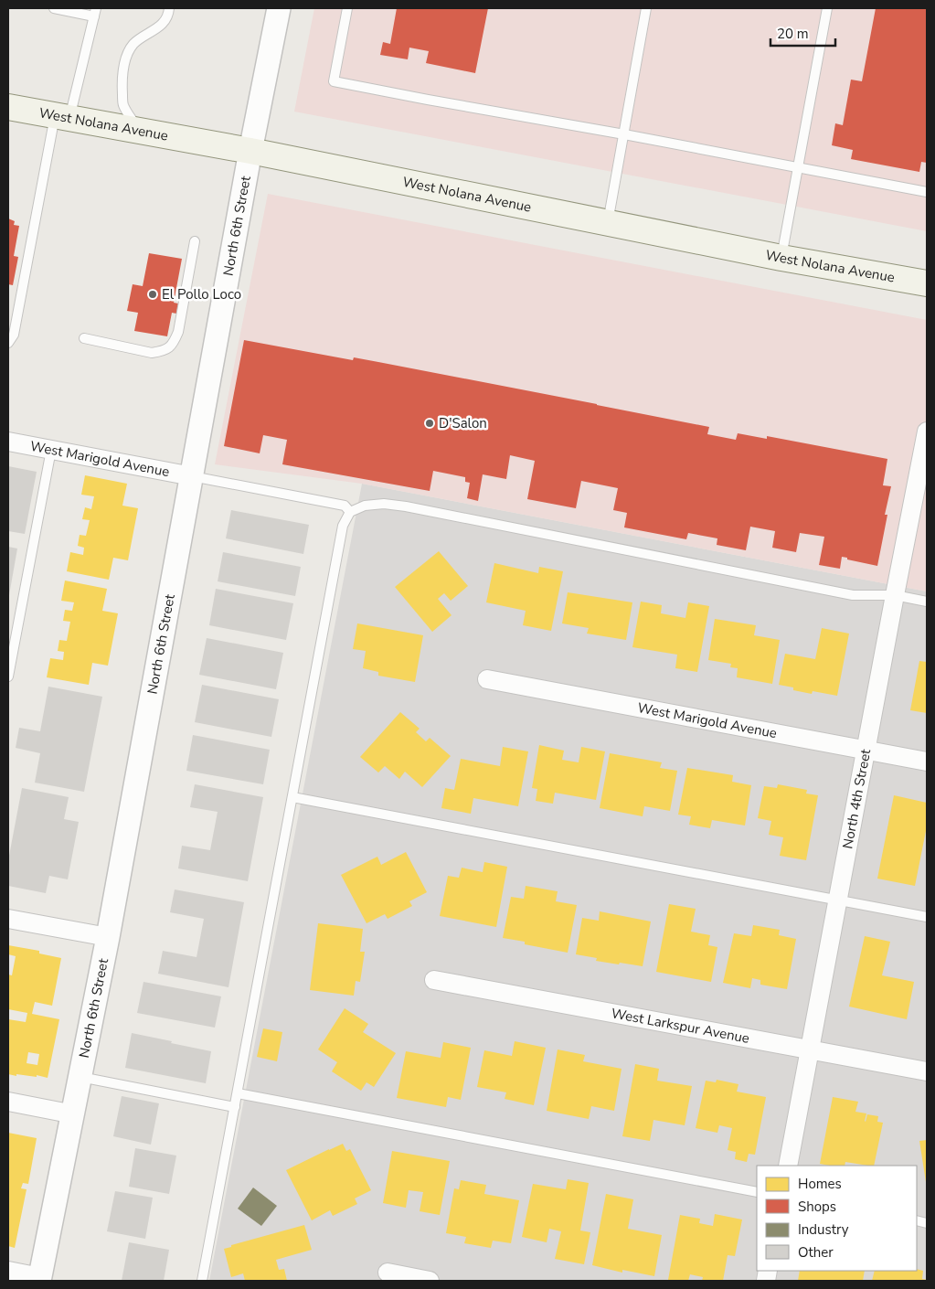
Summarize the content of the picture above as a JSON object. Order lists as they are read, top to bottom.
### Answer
{
  "streets": {
    "main road": ["West Nolana Avenue"],
    "street": [
      "North 6th Street",
      "West Marigold Avenue",
      "North 4th Street",
      "West Larkspur Avenue"
    ]
  },
  "crossings": [
    ["West Nolana Avenue", "North 6th Street"],
    ["North 6th Street", "West Marigold Avenue"],
    ["West Marigold Avenue", "North 4th Street"],
    ["North 4th Street", "West Larkspur Avenue"]
  ],
  "places": ["El Pollo Loco", "D'Salon"],
  "legend": [
    "Homes",
    "Shops",
    "Industry",
    "Other"
  ],
  "scale_bar": "20 m"
}
